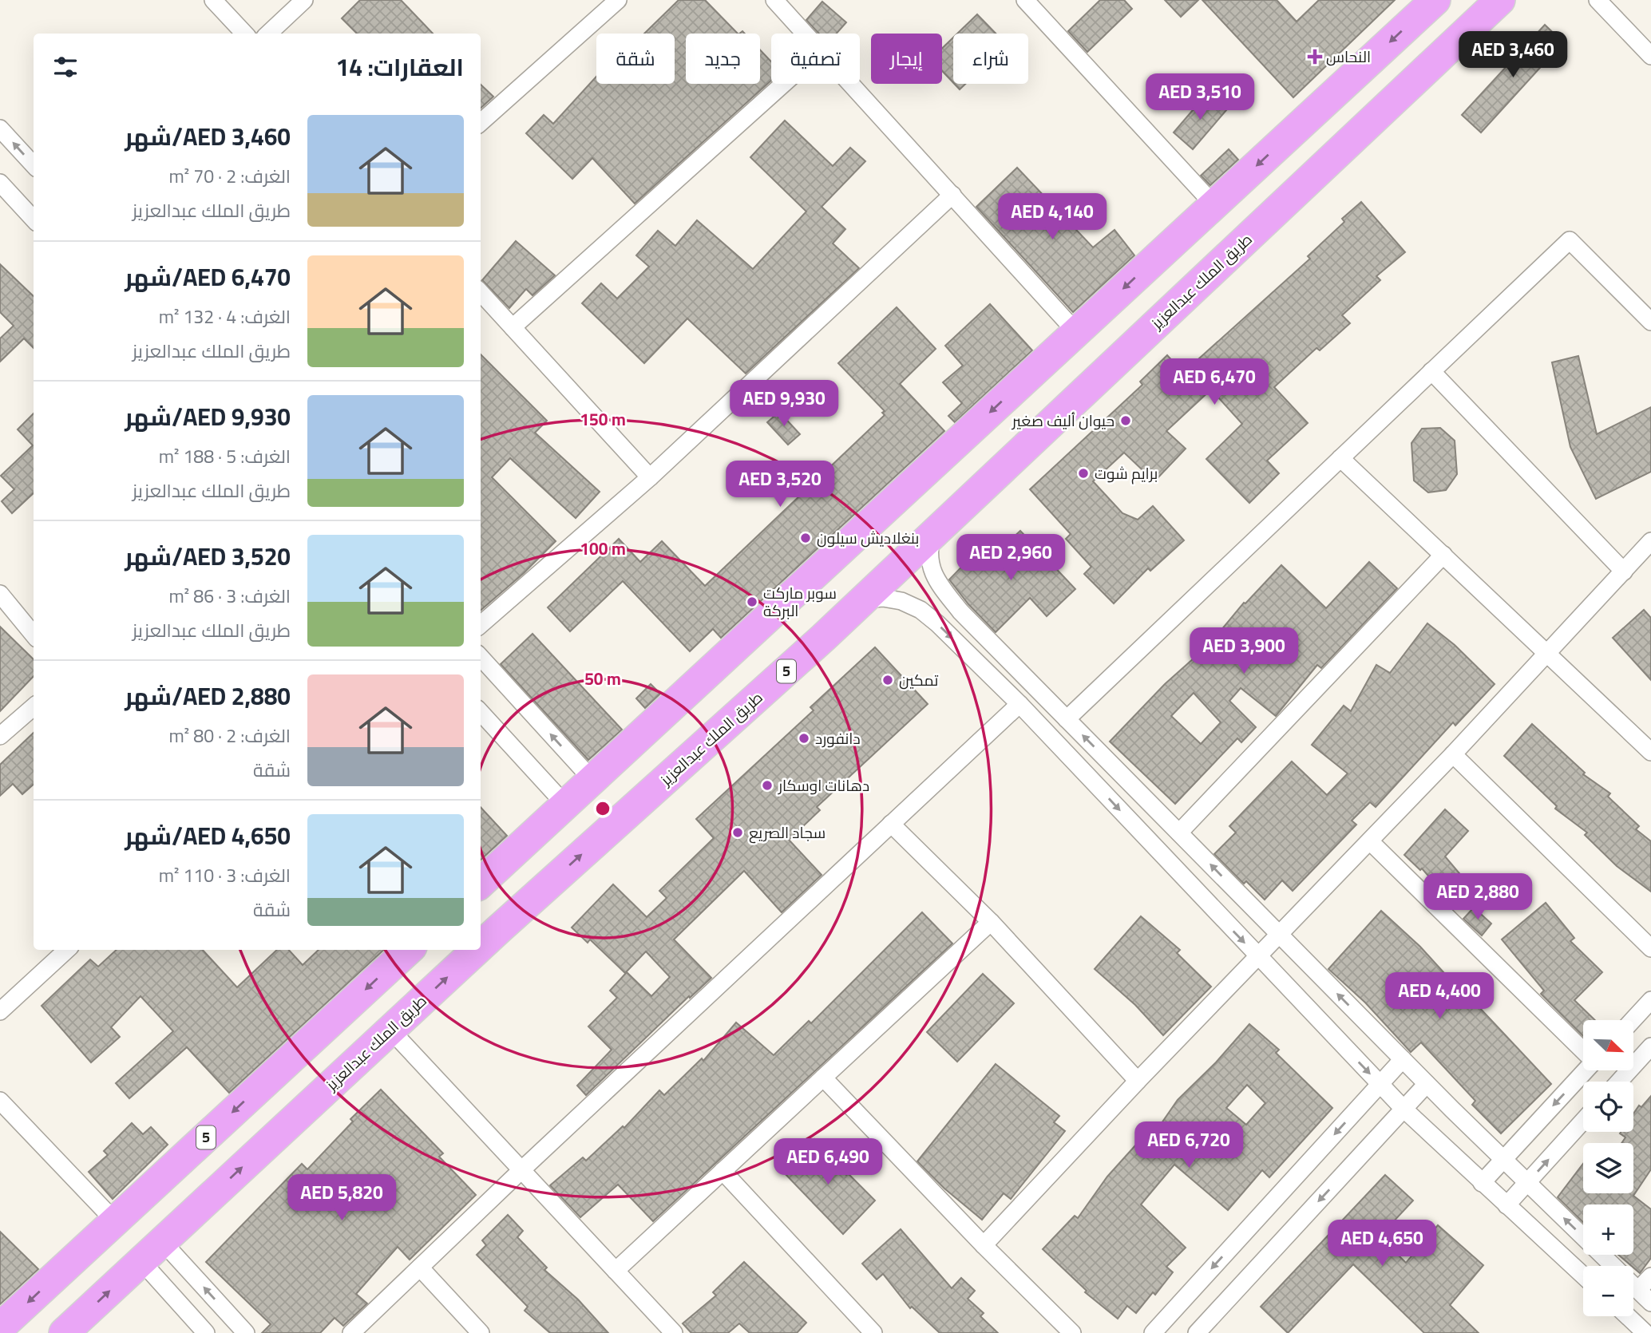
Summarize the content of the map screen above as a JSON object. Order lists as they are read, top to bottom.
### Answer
{
  "streets": {
    "highway": ["طريق الملك عبدالعزيز", "5"]
  },
  "places": {
    "health": ["النحاس"],
    "other": [
      "حيوان أليف صغير",
      "برايم شوت",
      "بنغلاديش سيلون",
      "سوبر ماركت البركة",
      "تمكين",
      "دانفورد",
      "دهانات اوسكار",
      "سجاد الصريع"
    ]
  },
  "north": "bottom right",
  "page": {
    "price": [
      "AED 3,460",
      "AED 3,510",
      "AED 4,140",
      "AED 6,470",
      "AED 9,930",
      "AED 3,520",
      "AED 2,960",
      "AED 3,900",
      "AED 2,880",
      "AED 4,400",
      "AED 6,720",
      "AED 6,490",
      "AED 5,820",
      "AED 4,650"
    ],
    "chip": [
      "شراء",
      "إيجار",
      "تصفية",
      "جديد",
      "شقة"
    ],
    "heading": "العقارات: 14",
    "list": [
      {
        "name": "AED 3,460/شهر",
        "note": "الغرف: 2 · 70 m² · طريق الملك عبدالعزيز"
      },
      {
        "name": "AED 6,470/شهر",
        "note": "الغرف: 4 · 132 m² · طريق الملك عبدالعزيز"
      },
      {
        "name": "AED 9,930/شهر",
        "note": "الغرف: 5 · 188 m² · طريق الملك عبدالعزيز"
      },
      {
        "name": "AED 3,520/شهر",
        "note": "الغرف: 3 · 86 m² · طريق الملك عبدالعزيز"
      },
      {
        "name": "AED 2,880/شهر",
        "note": "الغرف: 2 · 80 m² · شقة"
      },
      {
        "name": "AED 4,650/شهر",
        "note": "الغرف: 3 · 110 m² · شقة"
      }
    ],
    "map_buttons": ["+", "−"]
  },
  "rings": ["150 m", "100 m", "50 m"]
}
